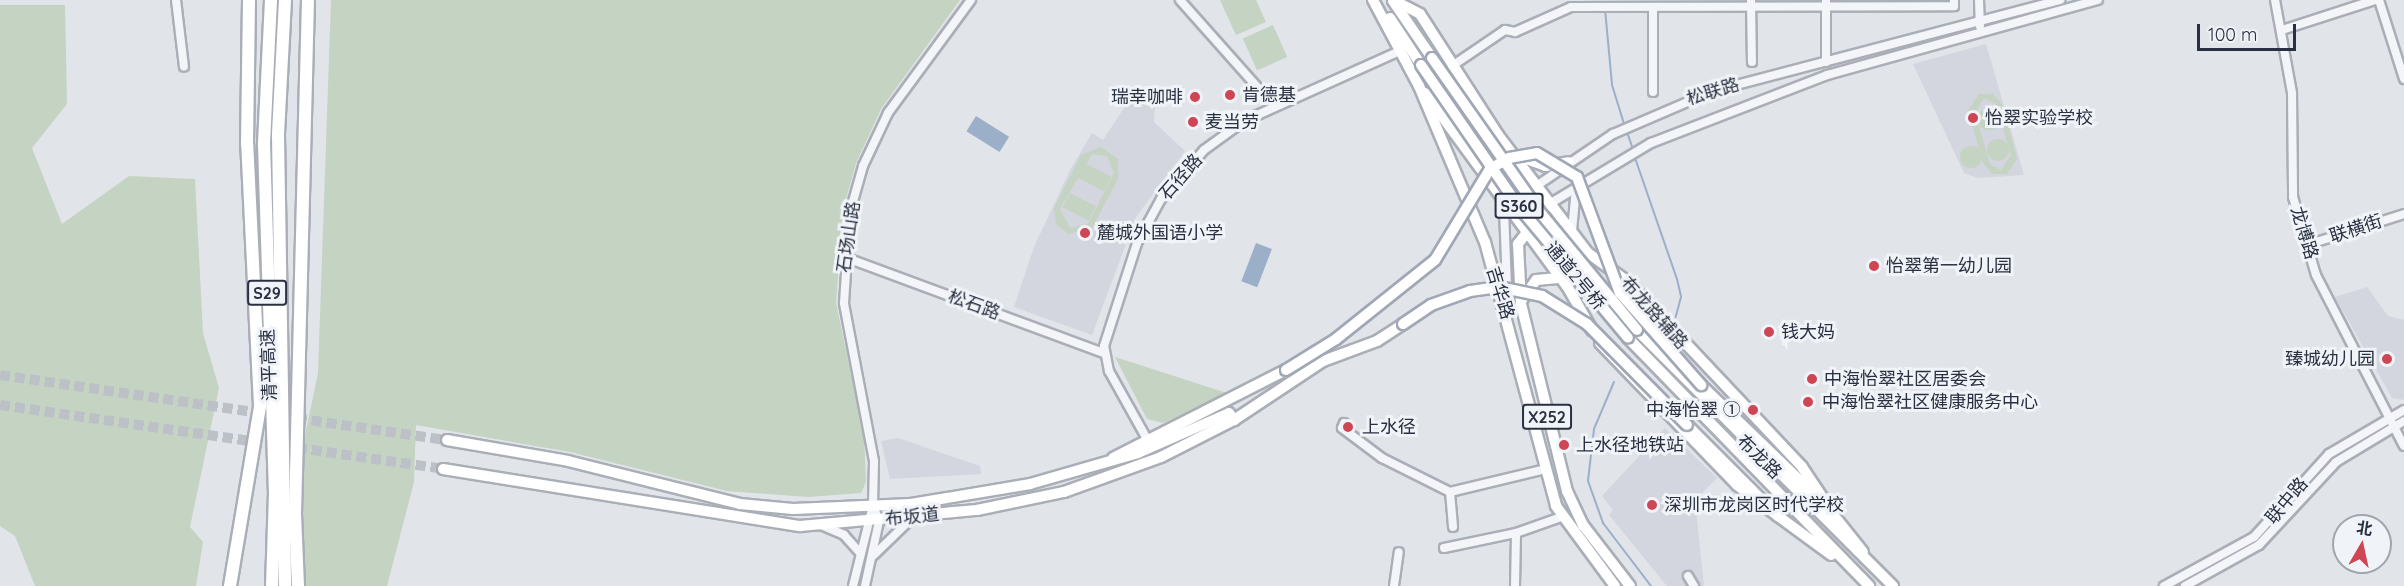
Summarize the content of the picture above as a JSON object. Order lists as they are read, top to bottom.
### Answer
{
  "streets": {
    "highway": ["S29", "清平高速"],
    "main road": [
      "S360",
      "通道2号桥",
      "吉华路",
      "布龙路辅路",
      "X252",
      "布龙路",
      "布坂道"
    ],
    "street": [
      "松联路",
      "石径路",
      "联横街",
      "龙博路",
      "石场山路",
      "松石路",
      "联中路"
    ]
  },
  "crossings": [
    ["松联路", "布龙路辅路"],
    ["石径路", "吉华路"],
    ["石径路", "松石路"],
    ["联横街", "龙博路"],
    ["龙博路", "联中路"],
    ["石场山路", "松石路"],
    ["石场山路", "布坂道"],
    ["通道2号桥", "布龙路辅路"],
    ["通道2号桥", "布龙路"]
  ],
  "places": [
    "肯德基",
    "瑞幸咖啡",
    "怡翠实验学校",
    "麦当劳",
    "麓城外国语小学",
    "怡翠第一幼儿园",
    "钱大妈",
    "臻城幼儿园",
    "中海怡翠社区居委会",
    "中海怡翠社区健康服务中心",
    "中海怡翠 ①",
    "上水径",
    "上水径地铁站",
    "深圳市龙岗区时代学校"
  ],
  "scale_bar": "100 m",
  "north": "top"
}
